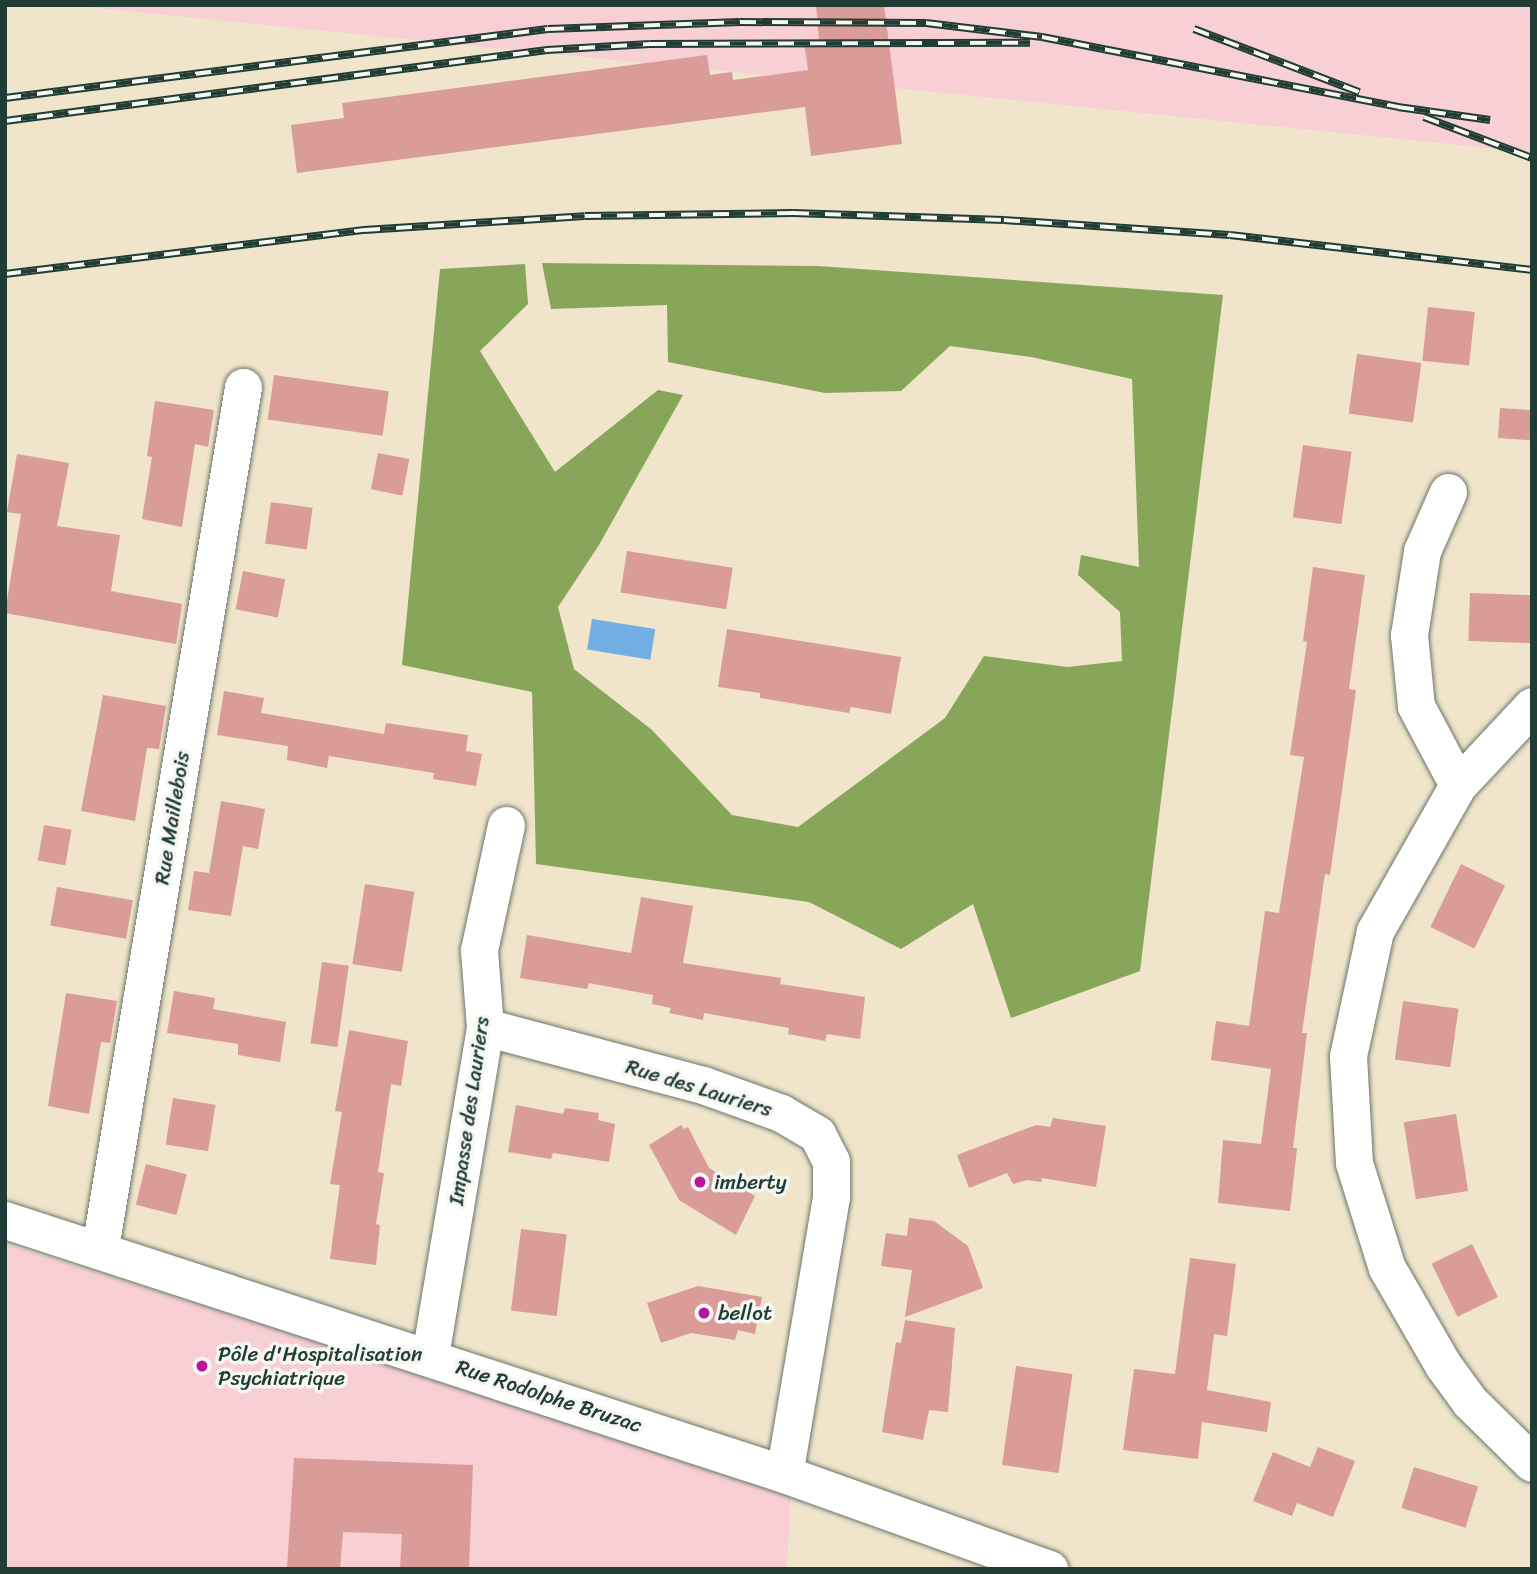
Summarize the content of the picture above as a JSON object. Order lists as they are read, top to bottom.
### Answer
{
  "streets": {
    "street": [
      "Rue Maillebois",
      "Rue des Lauriers",
      "Impasse des Lauriers",
      "Rue Rodolphe Bruzac"
    ]
  },
  "crossings": [
    ["Rue Maillebois", "Rue Rodolphe Bruzac"],
    ["Rue des Lauriers", "Impasse des Lauriers"],
    ["Rue des Lauriers", "Rue Rodolphe Bruzac"],
    ["Impasse des Lauriers", "Rue Rodolphe Bruzac"]
  ],
  "places": ["imberty", "bellot", "Pôle d'Hospitalisation Psychiatrique"]
}
